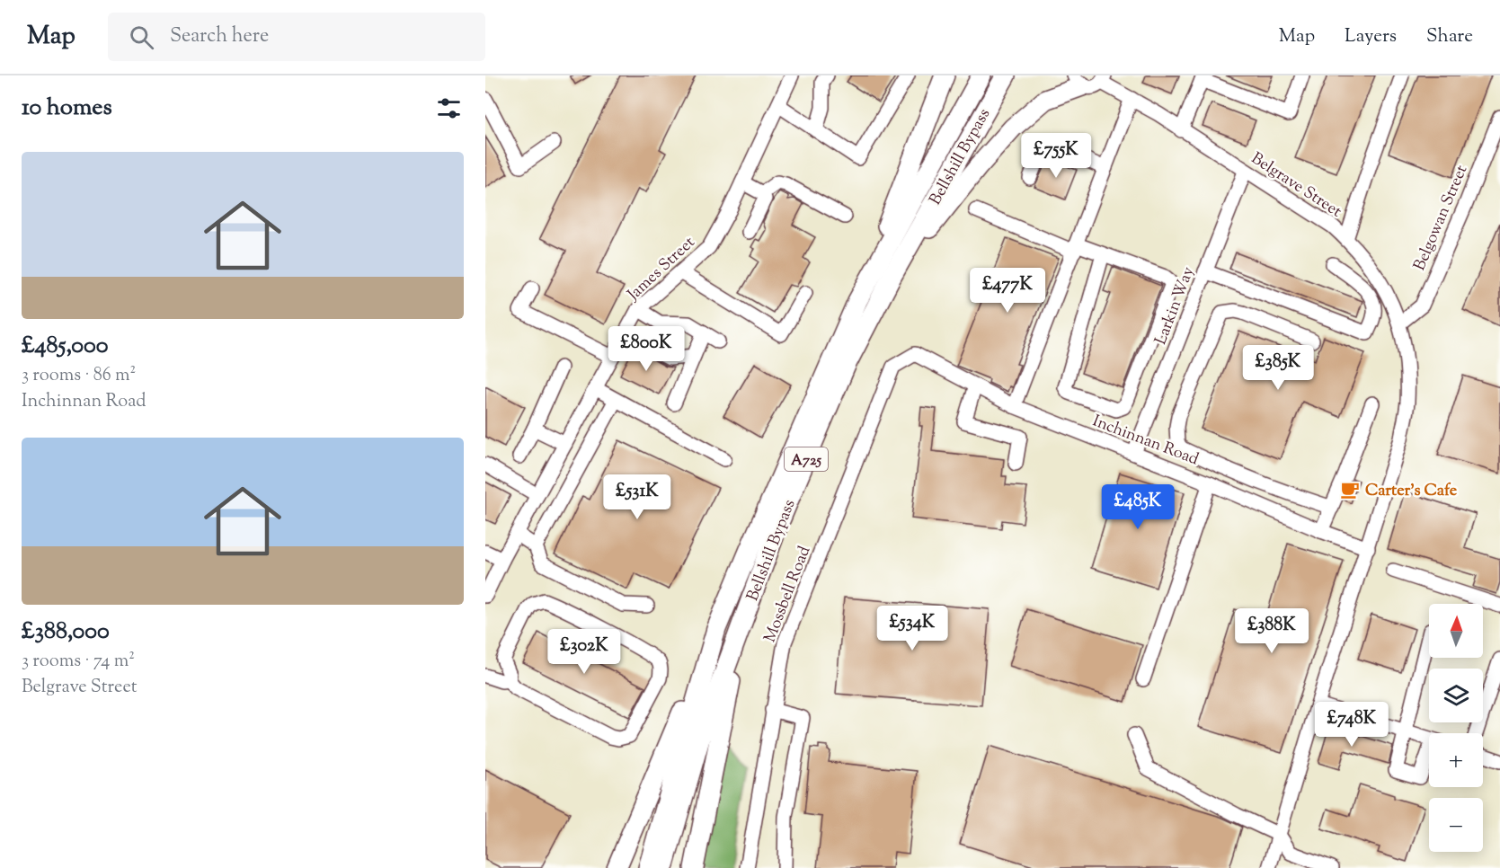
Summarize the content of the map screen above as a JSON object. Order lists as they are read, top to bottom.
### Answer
{
  "streets": {
    "highway": ["Bellshill Bypass", "A725"],
    "street": [
      "Belgrave Street",
      "Belgowan Street",
      "James Street",
      "Larkin Way",
      "Inchinnan Road",
      "Mossbell Road"
    ]
  },
  "crossings": [
    ["Bellshill Bypass", "A725"],
    ["Belgrave Street", "Belgowan Street"],
    ["Belgrave Street", "Larkin Way"],
    ["Belgrave Street", "Inchinnan Road"],
    ["Larkin Way", "Inchinnan Road"],
    ["Inchinnan Road", "Mossbell Road"]
  ],
  "places": {
    "cafe": ["Carter's Cafe"]
  },
  "north": "top",
  "page": {
    "header": "Map",
    "search": "Search here",
    "nav": ["Map", "Layers", "Share"],
    "heading": "10 homes",
    "price": [
      "£755K",
      "£477K",
      "£800K",
      "£385K",
      "£531K",
      "£485K",
      "£534K",
      "£388K",
      "£302K",
      "£748K"
    ],
    "list": [
      {
        "name": "£485,000",
        "note": "3 rooms · 86 m² · Inchinnan Road"
      },
      {
        "name": "£388,000",
        "note": "3 rooms · 74 m² · Belgrave Street"
      }
    ],
    "map_buttons": ["+", "−"]
  }
}
